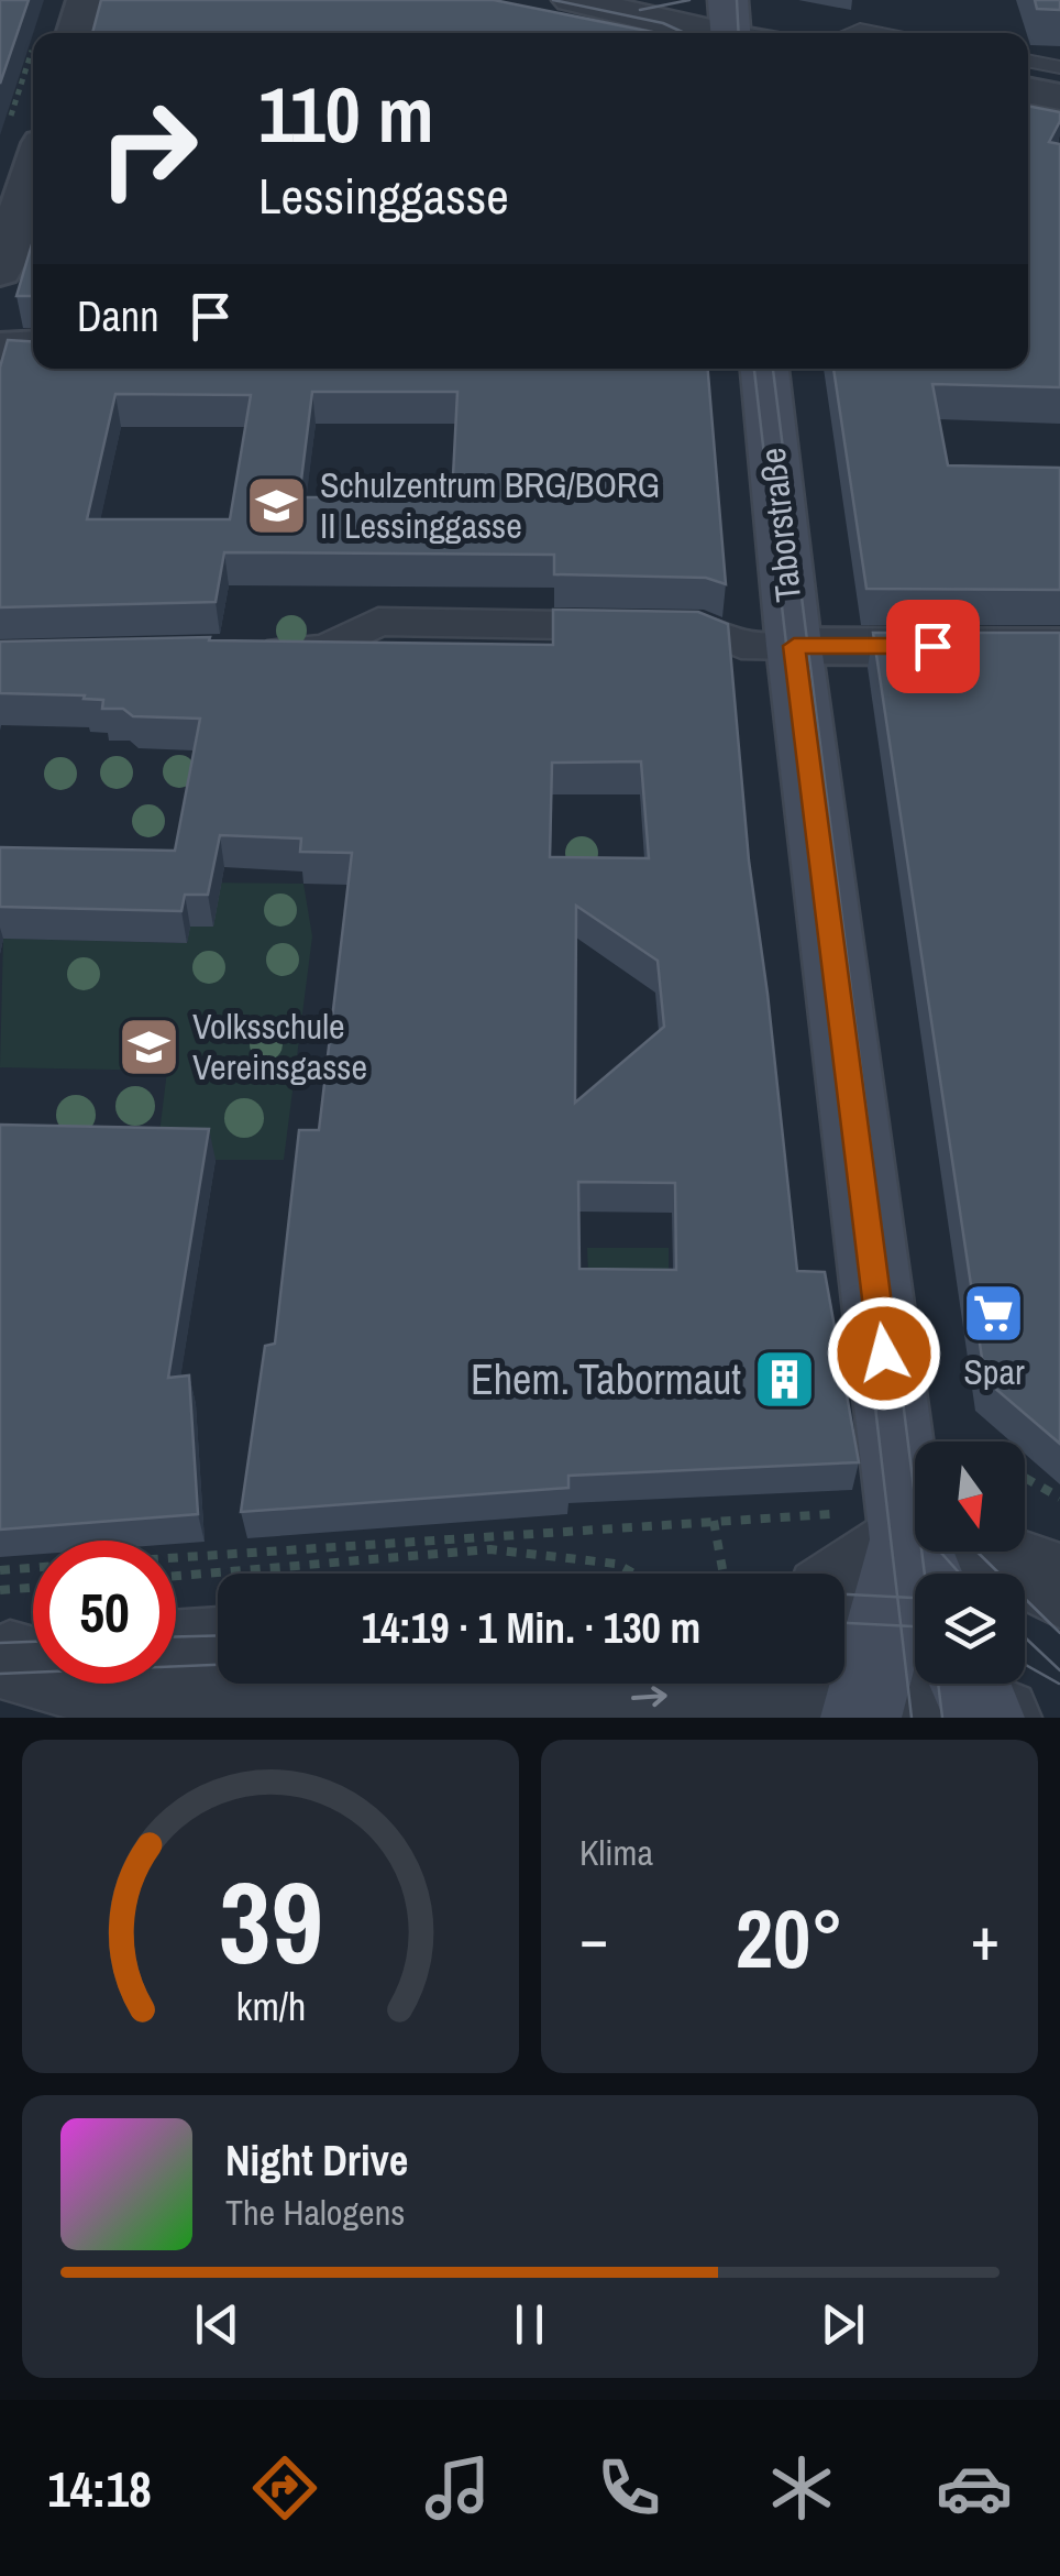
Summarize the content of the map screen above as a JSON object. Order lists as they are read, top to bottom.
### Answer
{
  "streets": {
    "main road": ["Taborstraße"]
  },
  "places": {
    "school or university": ["Schulzentrum BRG/BORG II Lessinggasse", "Volksschule Vereinsgasse"],
    "supermarket": ["Spar"],
    "building": ["Ehem. Tabormaut"]
  },
  "north": "bottom",
  "page": {
    "turn": ["110 m", "Lessinggasse"],
    "then": "Dann",
    "limit": "50",
    "trip": "14:19 · 1 Min. · 130 m",
    "tile": "Klima",
    "heat": ["−", "20°", "+"],
    "song": ["Night Drive", "The Halogens"],
    "tabs": "14:18",
    "gauge": ["39", "km/h"]
  }
}
